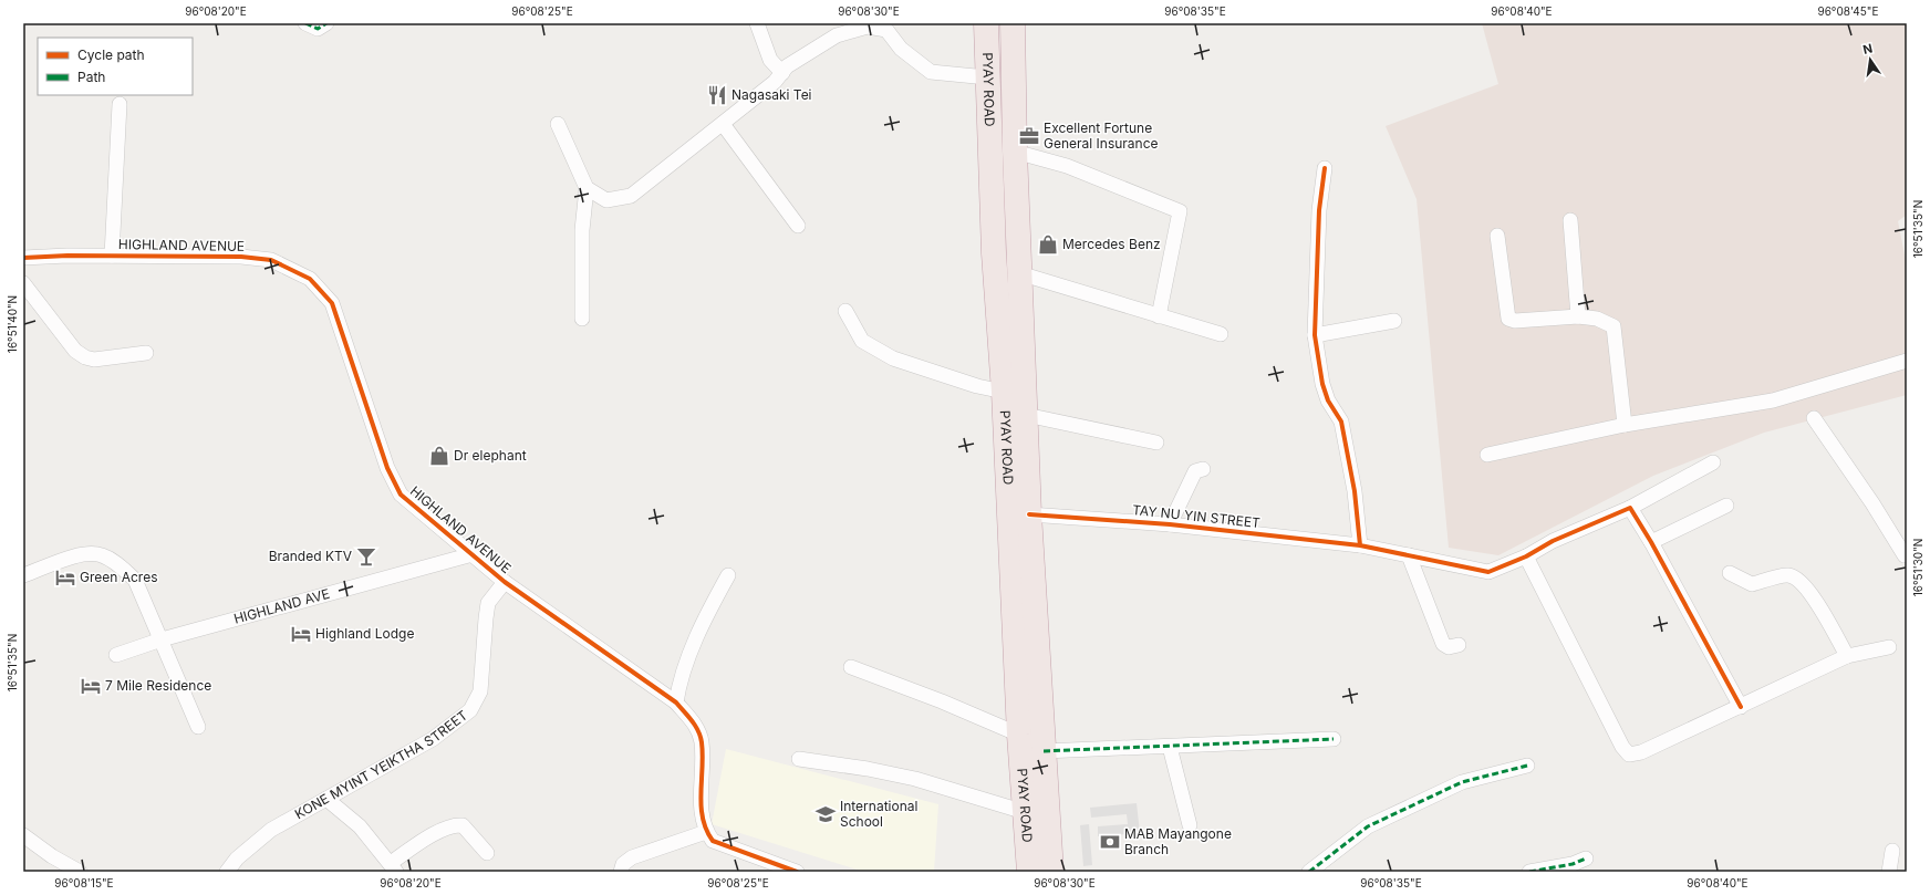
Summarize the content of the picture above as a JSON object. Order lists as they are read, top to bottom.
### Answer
{
  "streets": {
    "highway": ["PYAY ROAD"],
    "street": [
      "HIGHLAND AVENUE",
      "TAY NU YIN STREET",
      "HIGHLAND AVE",
      "KONE MYINT YEIKTHA STREET"
    ]
  },
  "crossings": [
    ["PYAY ROAD", "TAY NU YIN STREET"],
    ["HIGHLAND AVENUE", "HIGHLAND AVE"],
    ["HIGHLAND AVENUE", "KONE MYINT YEIKTHA STREET"]
  ],
  "places": {
    "restaurant": ["Nagasaki Tei"],
    "office": ["Excellent Fortune General Insurance"],
    "shop": ["Mercedes Benz", "Dr elephant"],
    "bar": ["Branded KTV"],
    "hotel": ["Green Acres", "Highland Lodge", "7 Mile Residence"],
    "school or university": ["International School"],
    "bank": ["MAB Mayangone Branch"]
  },
  "legend": ["Cycle path", "Path"],
  "north": "top",
  "coordinates": [
    "96°08'20\"E",
    "96°08'25\"E",
    "96°08'30\"E",
    "96°08'35\"E",
    "96°08'40\"E",
    "96°08'45\"E",
    "16°51'35\"N",
    "16°51'40\"N",
    "16°51'30\"N",
    "96°08'15\"E"
  ]
}
